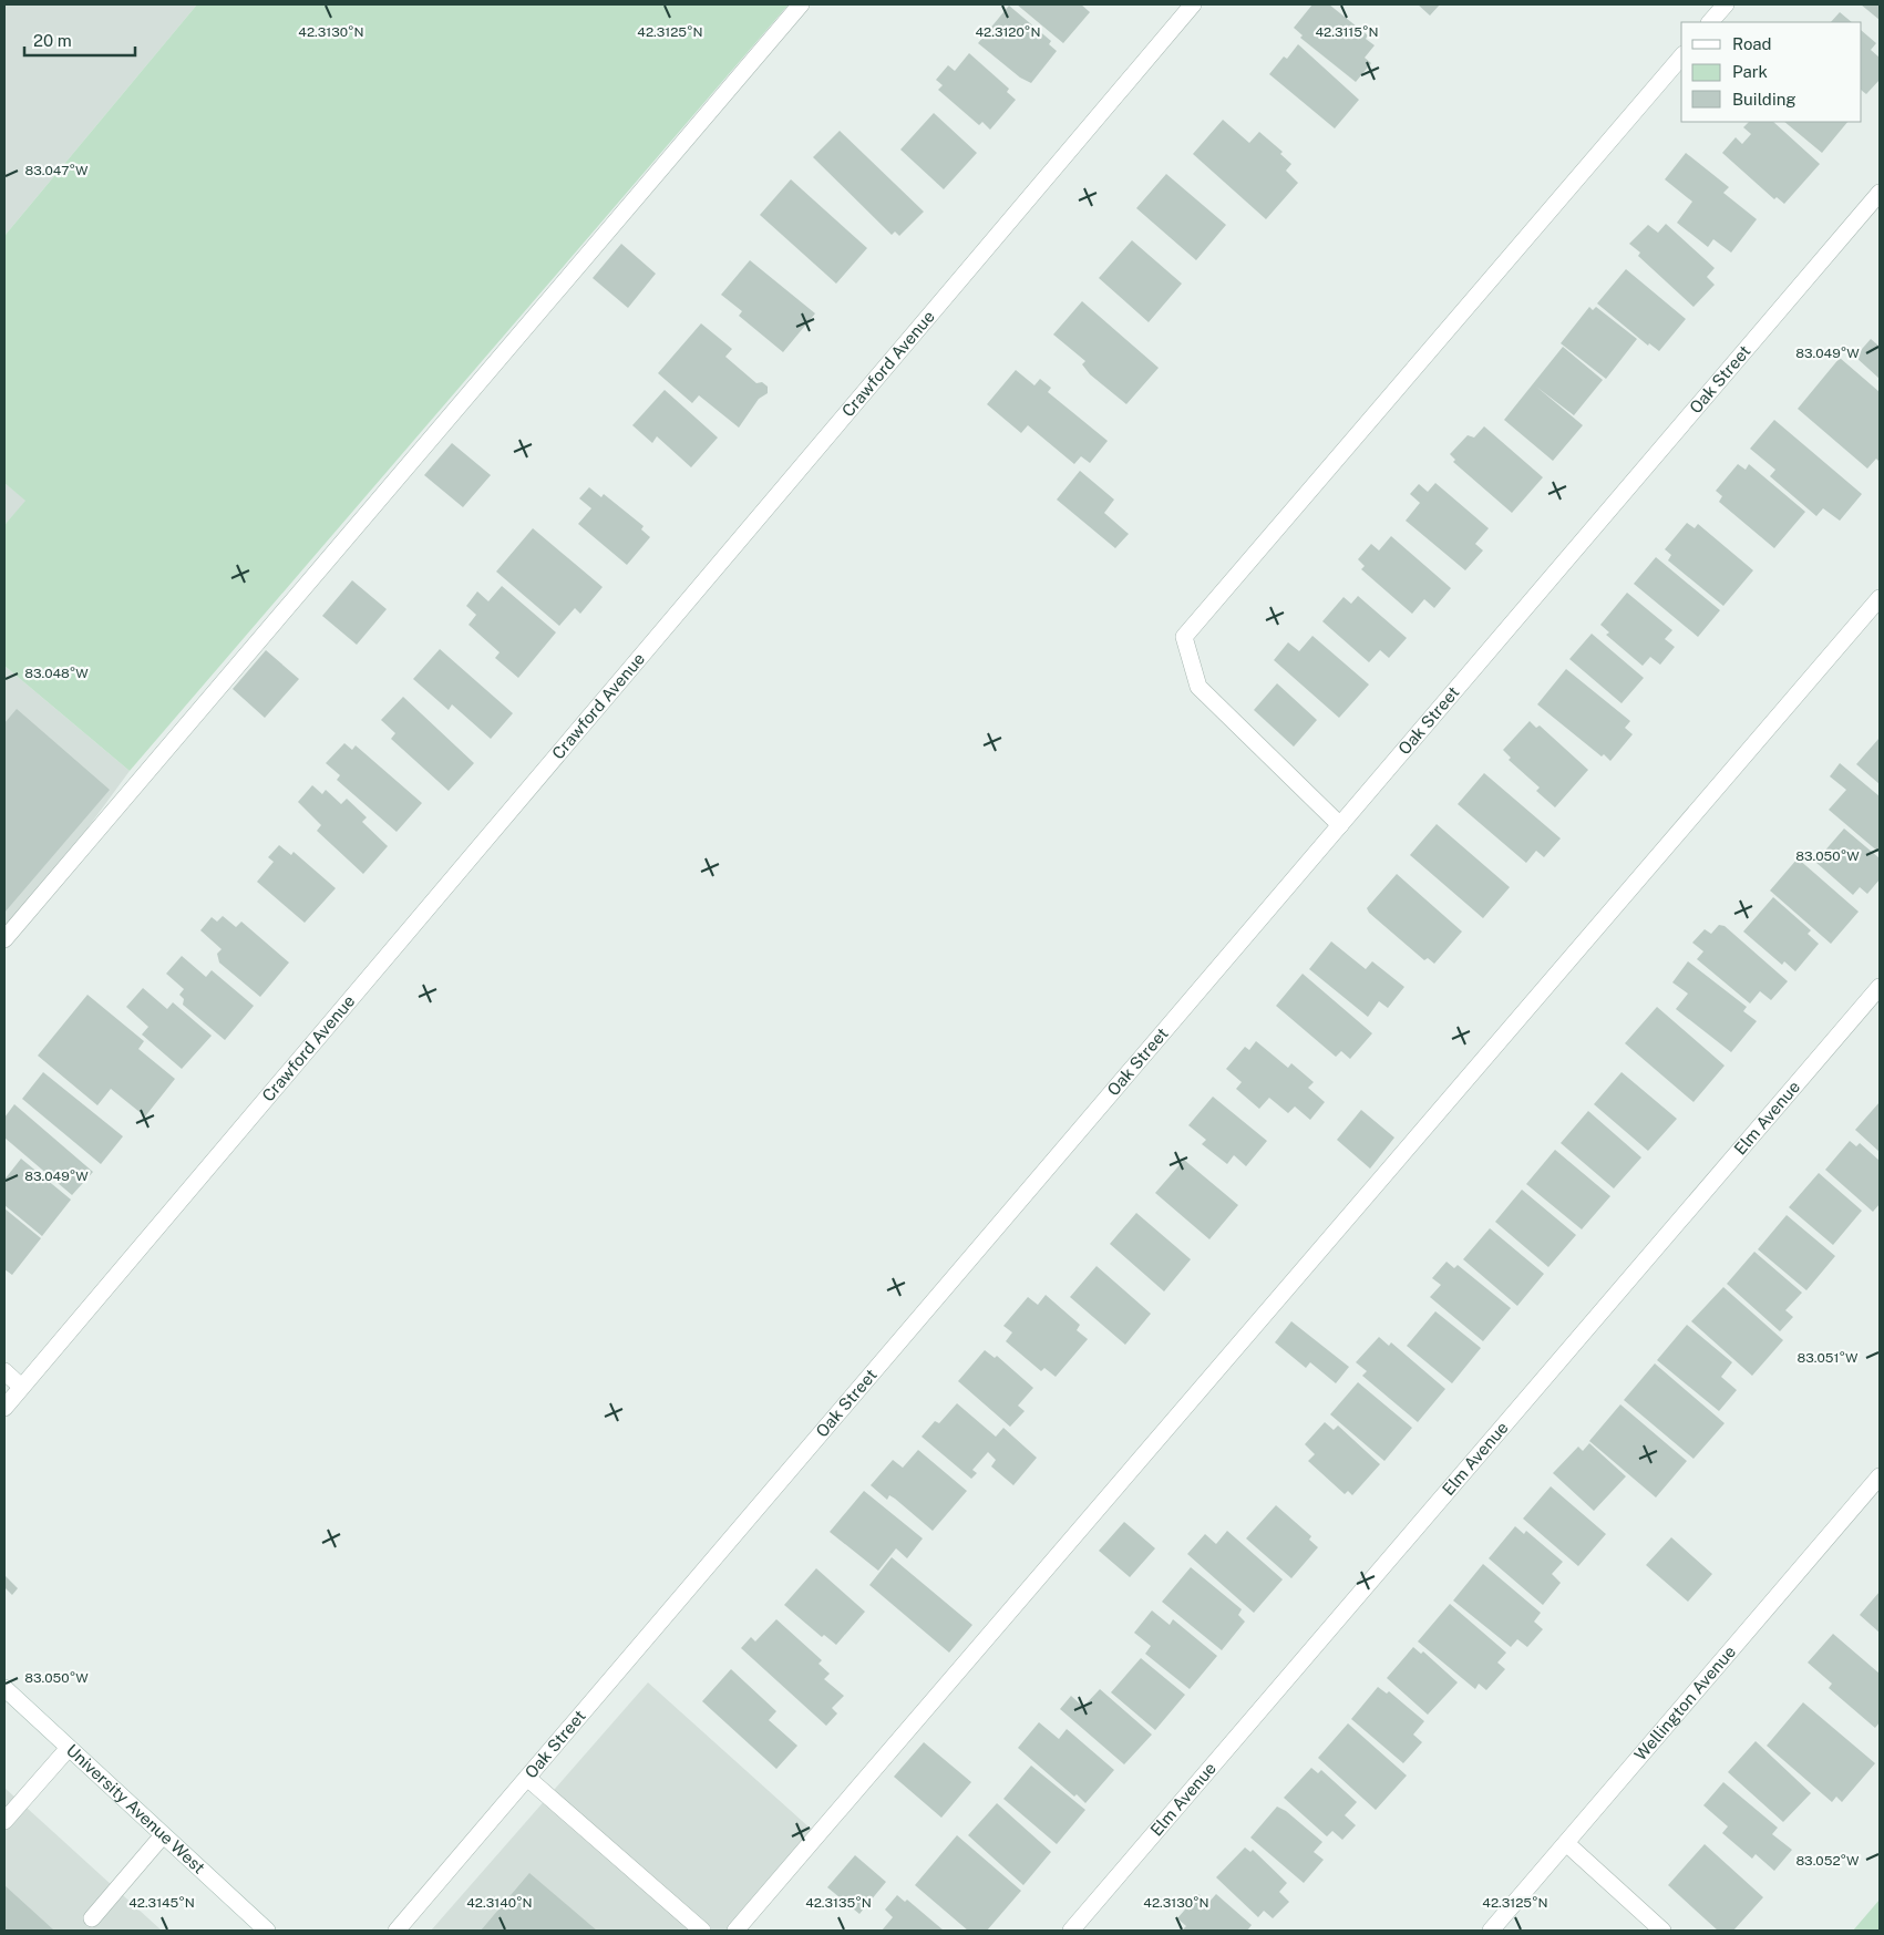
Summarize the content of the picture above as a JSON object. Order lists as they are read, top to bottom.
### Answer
{
  "streets": {
    "street": [
      "Crawford Avenue",
      "Oak Street",
      "Elm Avenue",
      "Wellington Avenue",
      "University Avenue West"
    ]
  },
  "legend": ["Road", "Park", "Building"],
  "scale_bar": "20 m",
  "coordinates": [
    "42.3130°N",
    "42.3125°N",
    "42.3120°N",
    "42.3115°N",
    "83.047°W",
    "83.049°W",
    "83.048°W",
    "83.050°W",
    "83.051°W",
    "83.052°W",
    "42.3145°N",
    "42.3140°N",
    "42.3135°N"
  ]
}
